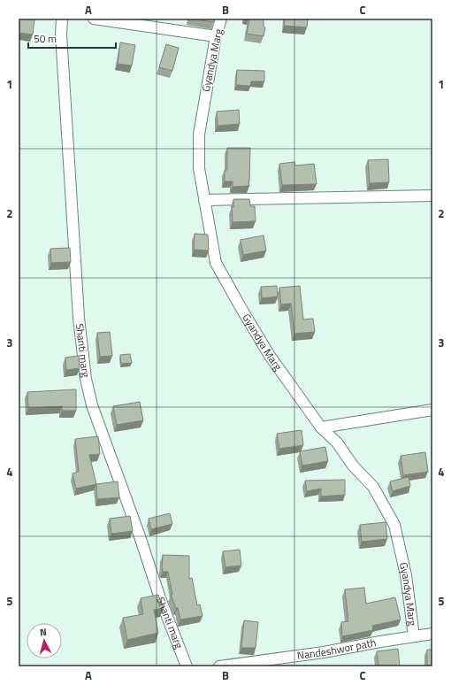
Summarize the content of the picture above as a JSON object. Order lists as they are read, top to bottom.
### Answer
{
  "streets": {
    "street": ["Gyandya Marg", "Shanti marg", "Nandeshwor path"]
  },
  "crossings": [
    ["Gyandya Marg", "Nandeshwor path"]
  ],
  "scale_bar": "50 m",
  "north": "top",
  "grid": {
    "columns": ["A", "B", "C"],
    "rows": [
      "1",
      "2",
      "3",
      "4",
      "5"
    ]
  }
}
